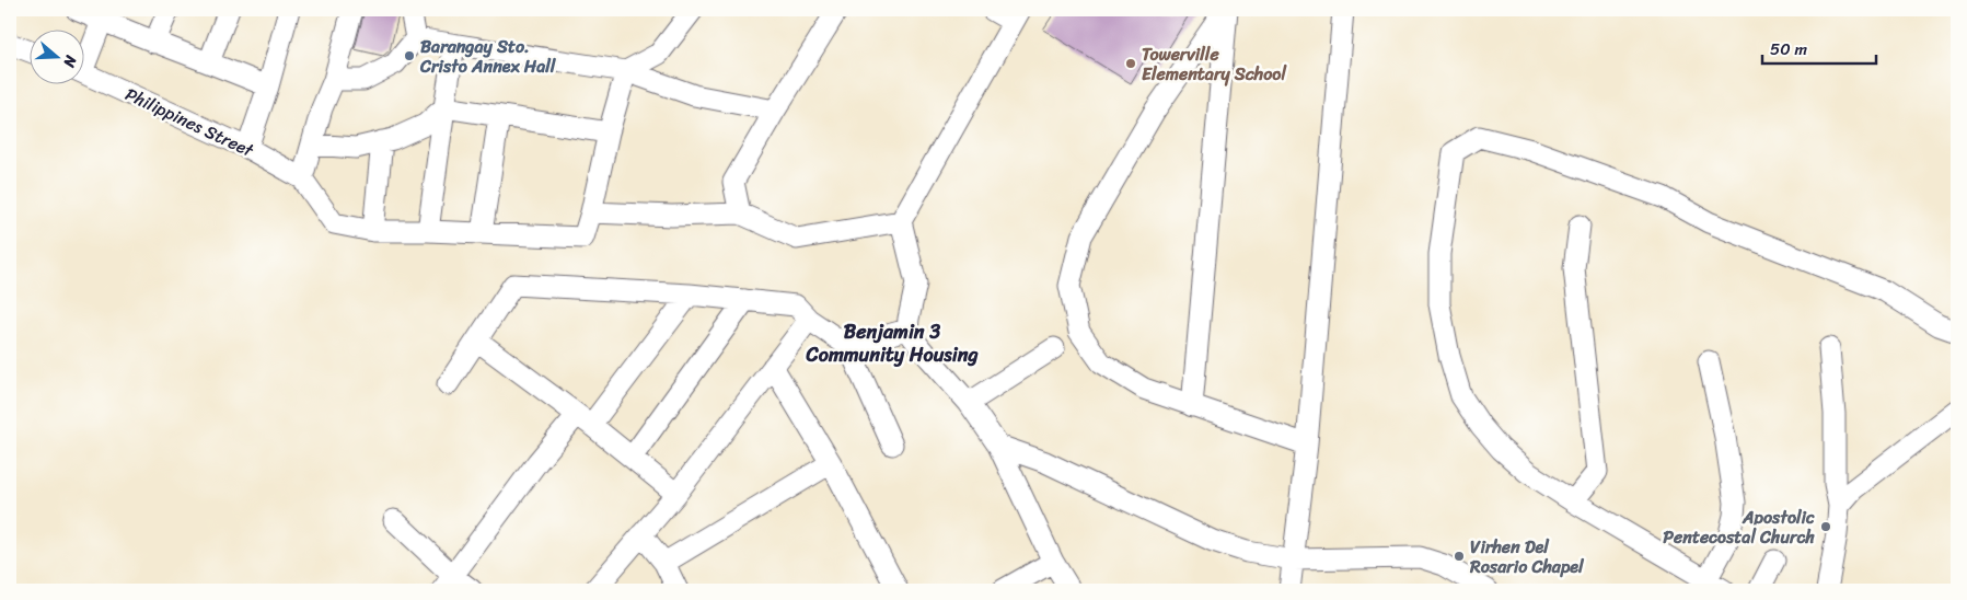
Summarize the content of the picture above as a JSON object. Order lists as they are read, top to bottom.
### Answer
{
  "streets": {
    "street": ["Philippines Street"]
  },
  "districts": ["Benjamin 3 Community Housing"],
  "places": [
    "Barangay Sto. Cristo Annex Hall",
    "Towerville Elementary School",
    "Apostolic Pentecostal Church",
    "Virhen Del Rosario Chapel"
  ],
  "scale_bar": "50 m",
  "north": "right"
}
